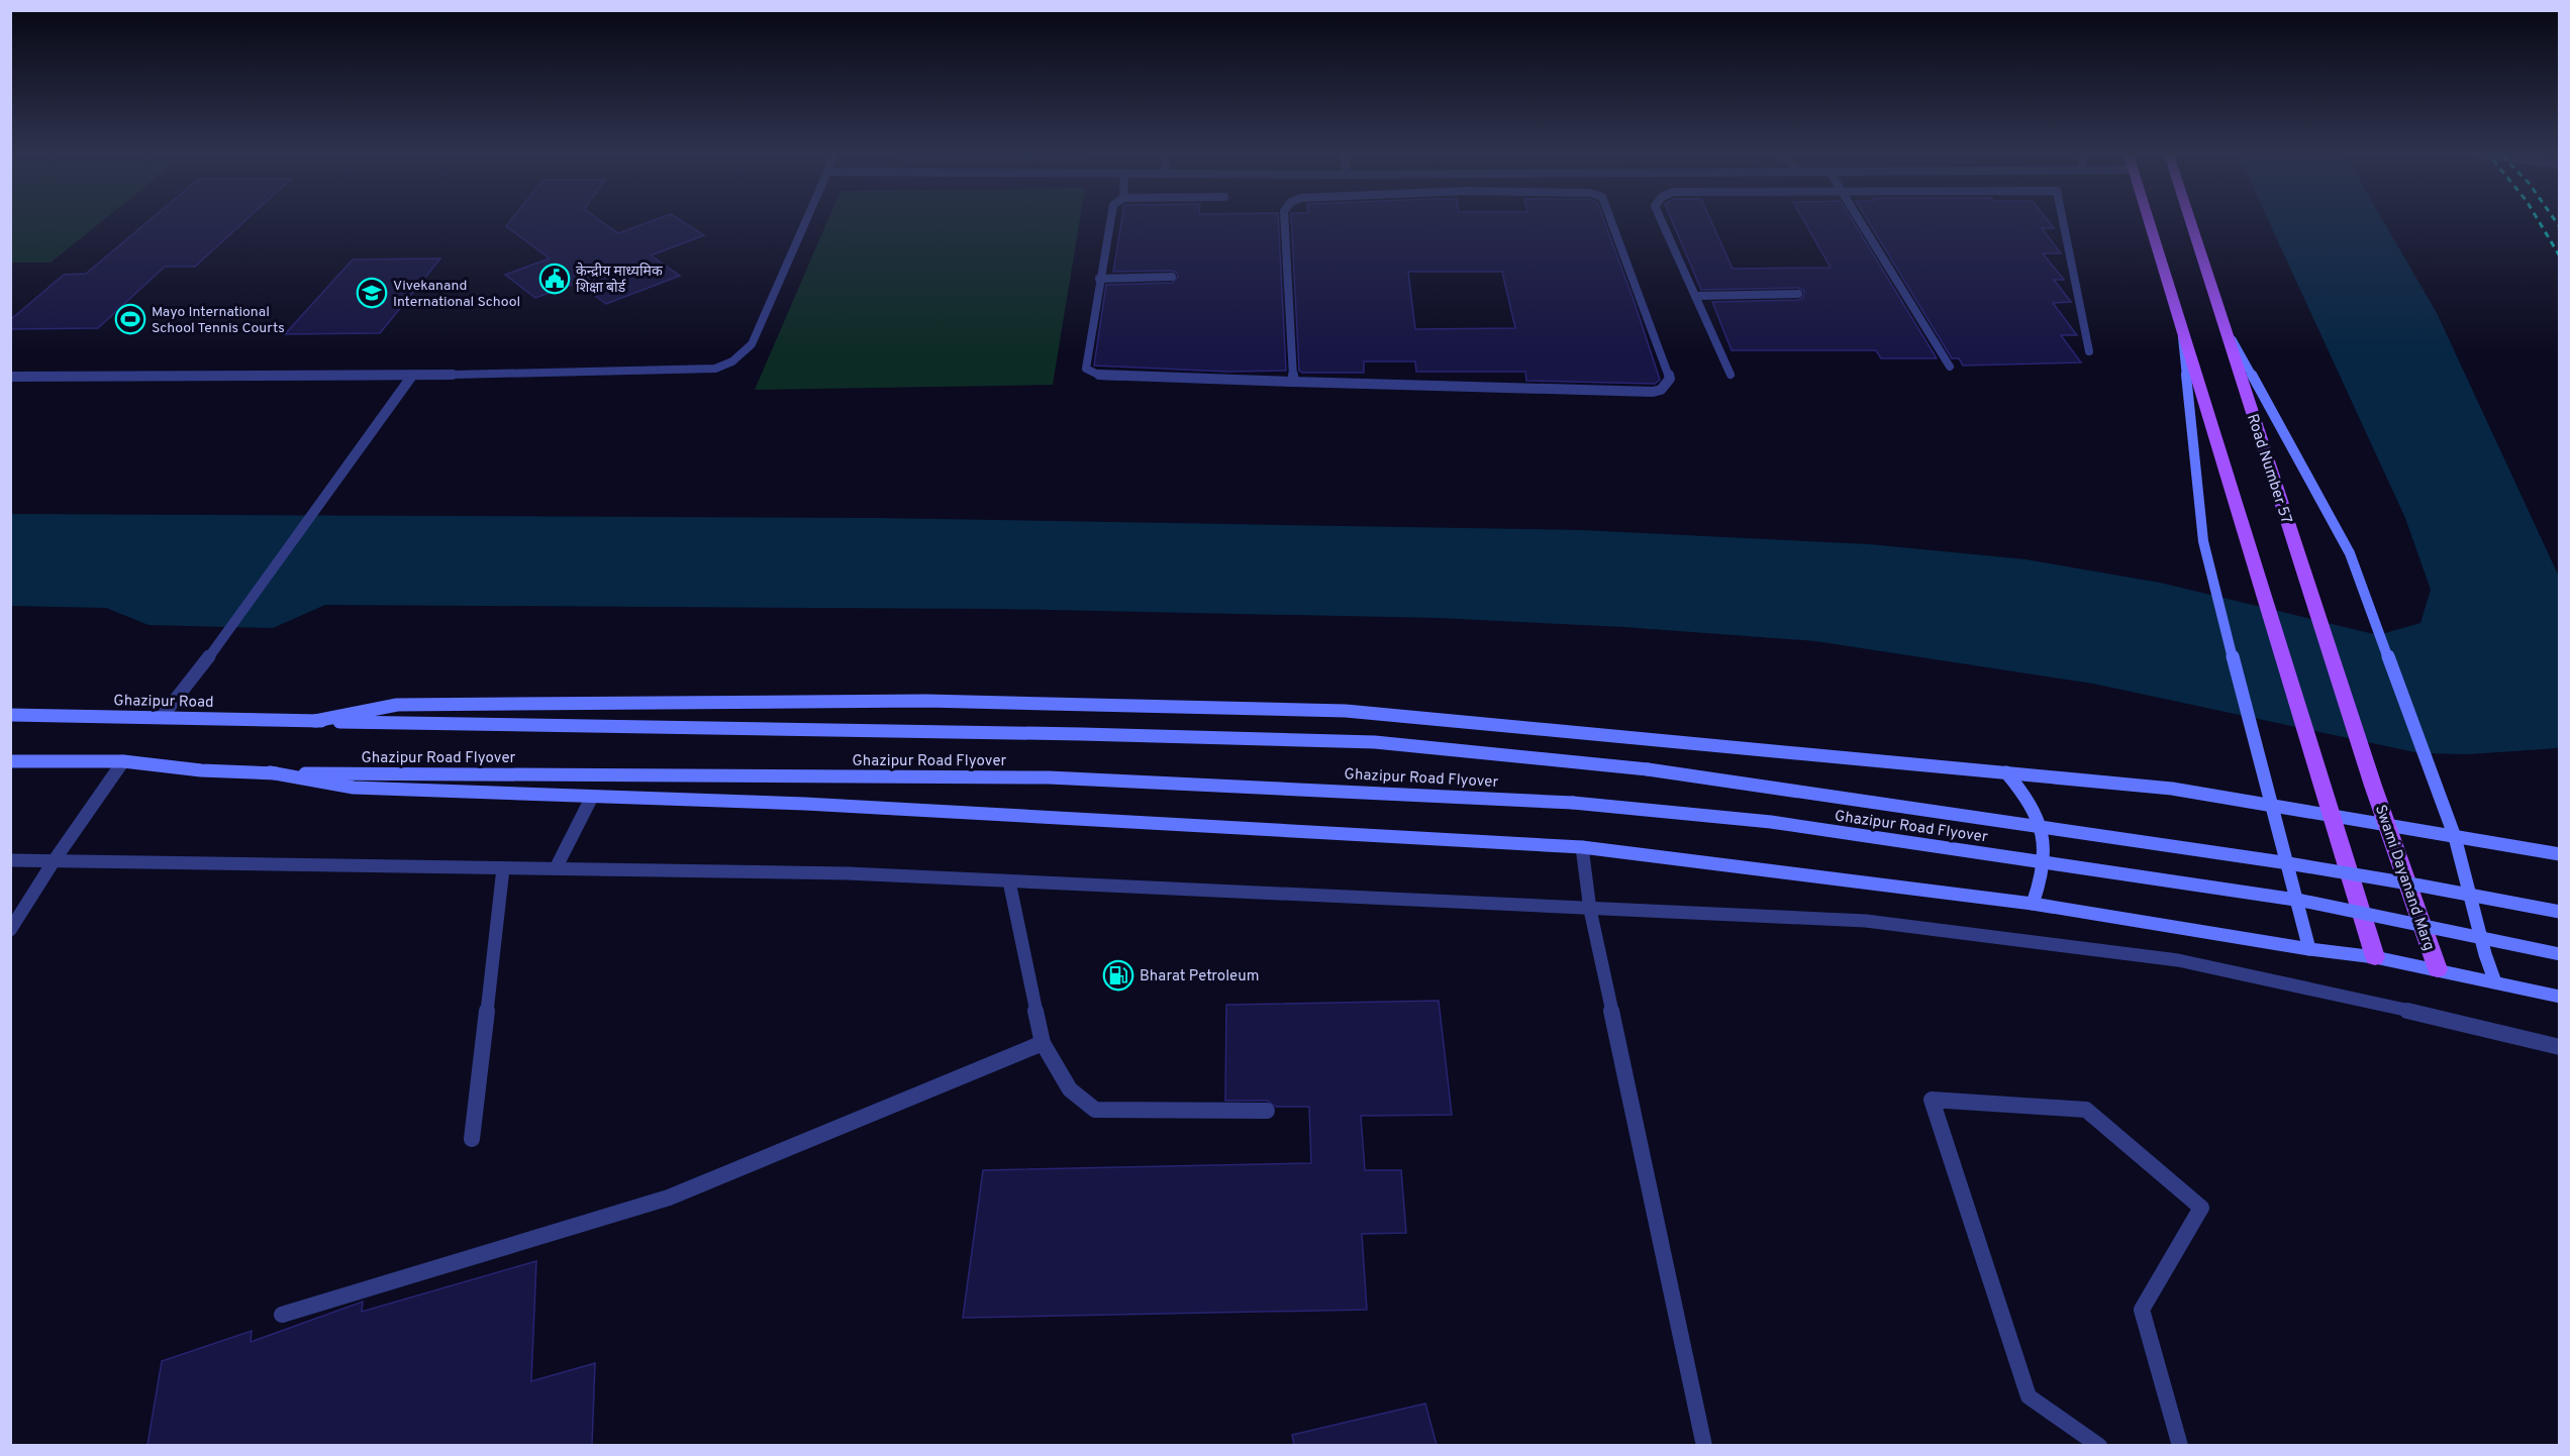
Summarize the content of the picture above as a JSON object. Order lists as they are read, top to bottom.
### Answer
{
  "streets": {
    "main road": [
      "Road Number 57",
      "Ghazipur Road",
      "Ghazipur Road Flyover",
      "Swami Dayanand Marg"
    ]
  },
  "crossings": [
    ["Road Number 57", "Swami Dayanand Marg"],
    ["Ghazipur Road", "Ghazipur Road Flyover"]
  ],
  "places": {
    "public building": ["केन्द्रीय माध्यमिक शिक्षा बोर्ड"],
    "school or university": ["Vivekanand International School"],
    "sports": ["Mayo International School Tennis Courts"],
    "fuel station": ["Bharat Petroleum"]
  }
}
